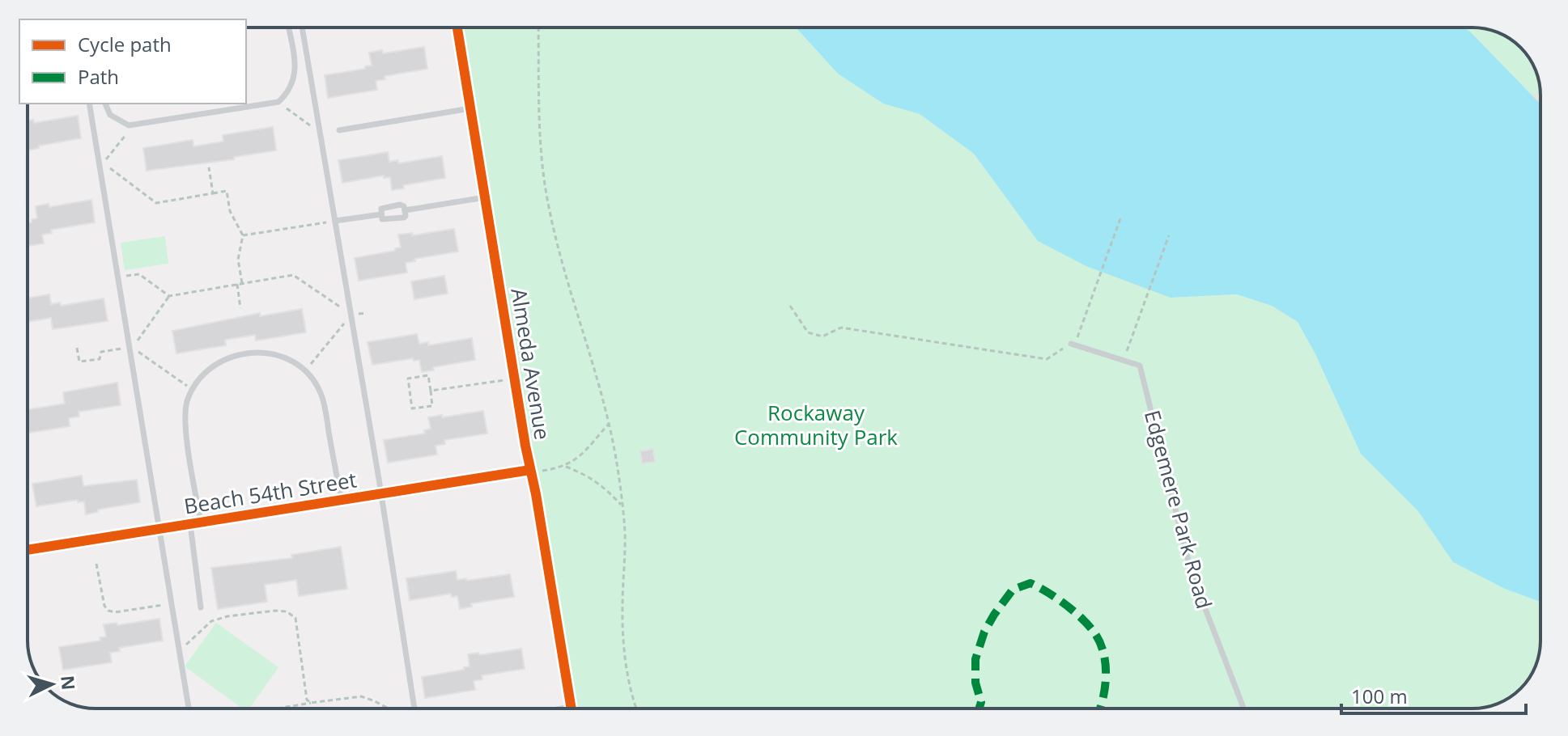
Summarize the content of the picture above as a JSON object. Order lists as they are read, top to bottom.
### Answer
{
  "streets": {
    "street": ["Almeda Avenue", "Beach 54th Street"],
    "lane": ["Edgemere Park Road"]
  },
  "crossings": [
    ["Almeda Avenue", "Beach 54th Street"]
  ],
  "parks": ["Rockaway Community Park"],
  "legend": ["Cycle path", "Path"],
  "scale_bar": "100 m",
  "north": "right"
}
